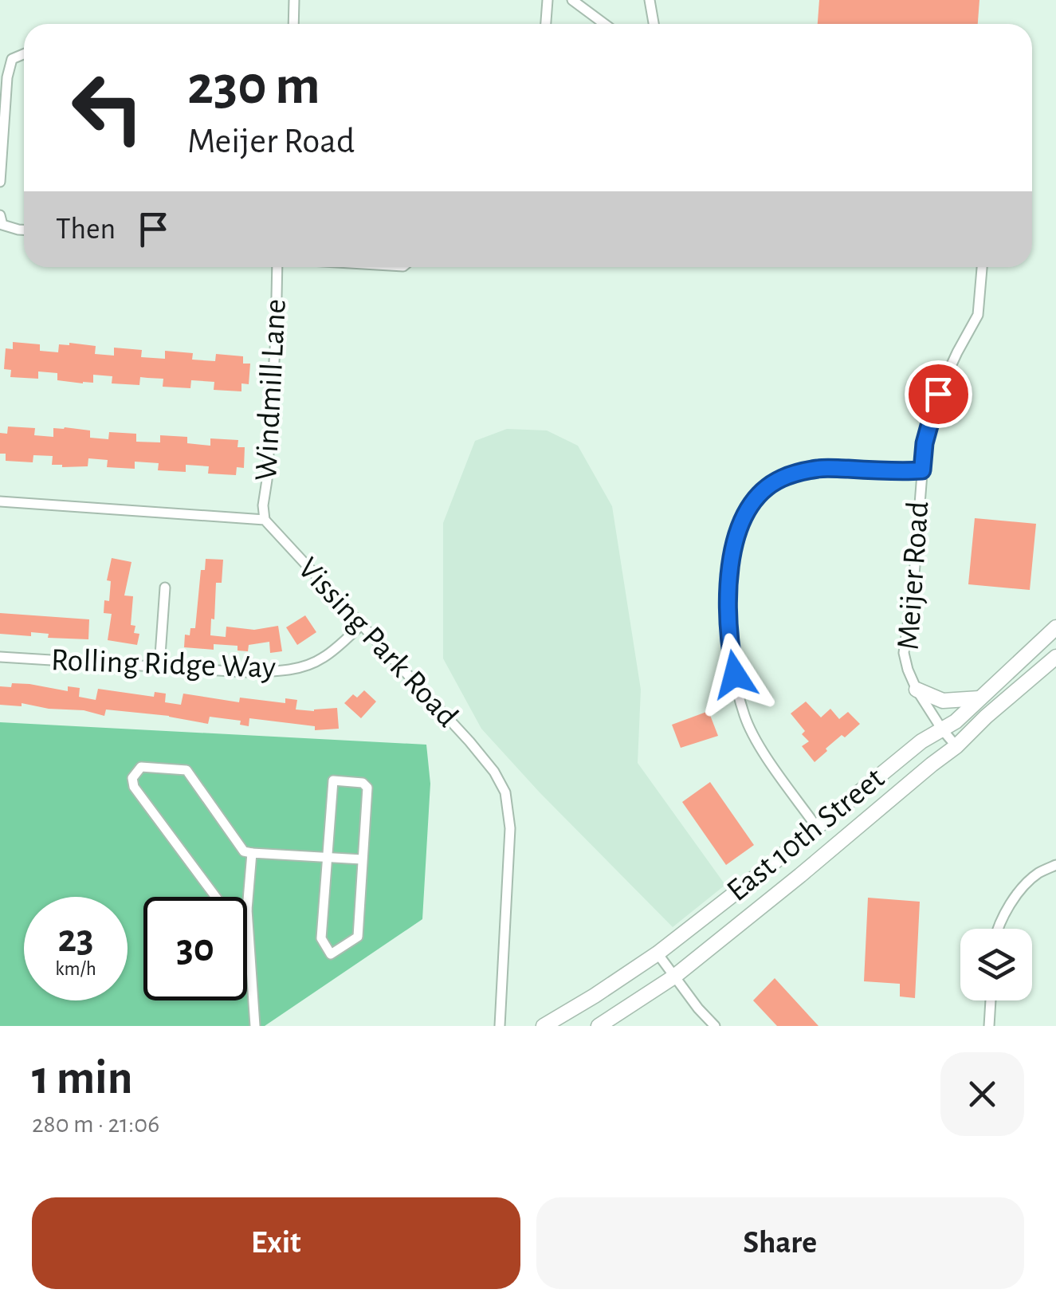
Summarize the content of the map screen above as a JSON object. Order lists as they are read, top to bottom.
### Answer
{
  "streets": {
    "main road": ["East 10th Street"],
    "street": [
      "Windmill Lane",
      "Meijer Road",
      "Vissing Park Road",
      "Rolling Ridge Way"
    ]
  },
  "crossings": [
    ["Windmill Lane", "Vissing Park Road"],
    ["Meijer Road", "East 10th Street"],
    ["Vissing Park Road", "Rolling Ridge Way"]
  ],
  "page": {
    "turn": ["230 m", "Meijer Road"],
    "then": "Then",
    "speed": "23 km/h",
    "limit": "30",
    "heading": ["1 min", "280 m · 21:06"],
    "buttons": ["Exit", "Share"]
  }
}
